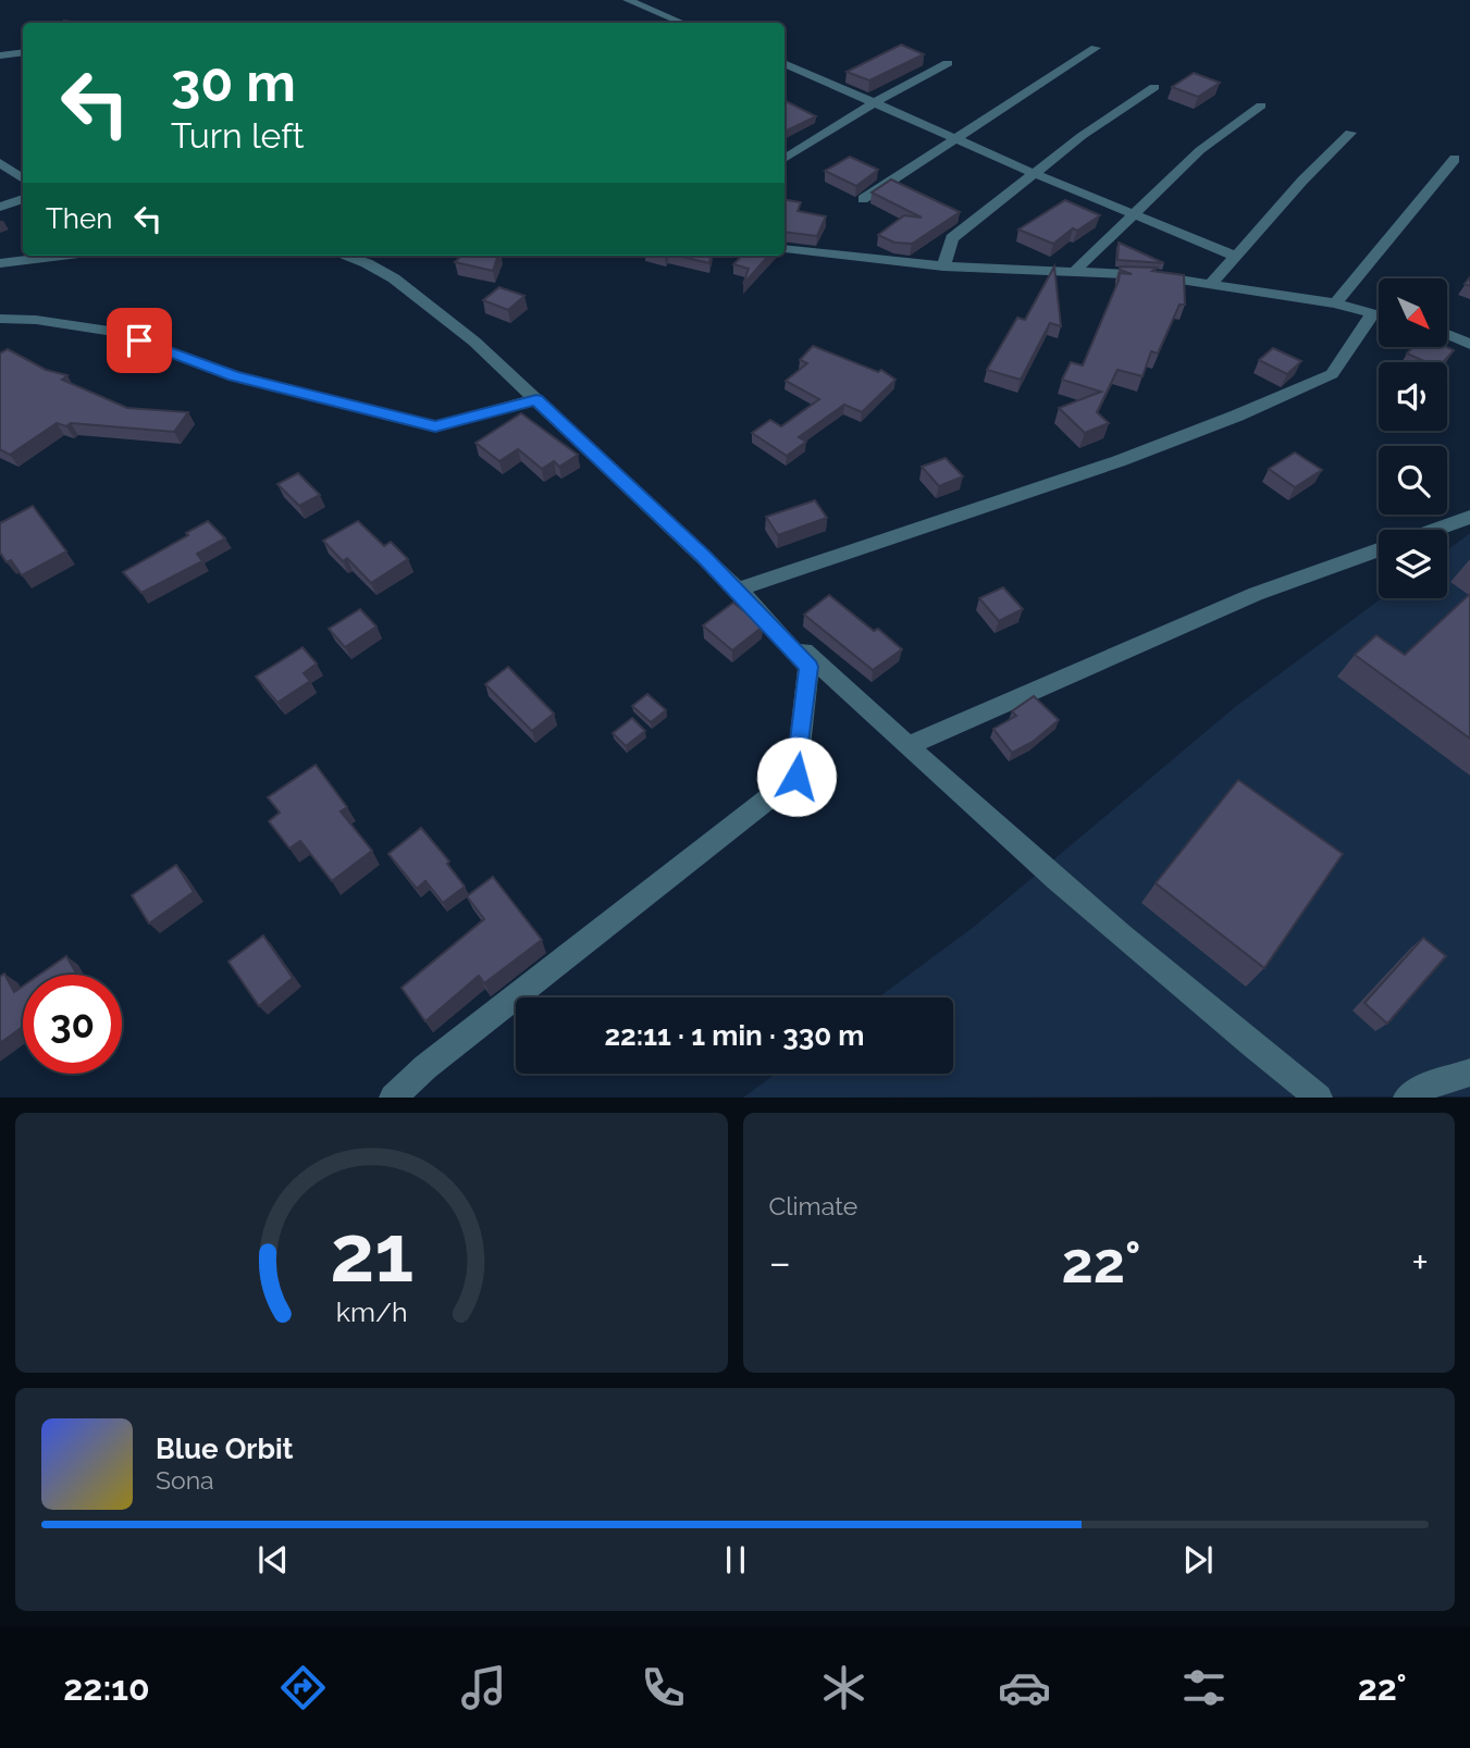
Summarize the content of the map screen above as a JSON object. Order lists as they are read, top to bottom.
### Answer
{
  "north": "bottom right",
  "page": {
    "turn": ["30 m", "Turn left"],
    "then": "Then",
    "limit": "30",
    "trip": "22:11 · 1 min · 330 m",
    "tile": "Climate",
    "heat": ["−", "22°", "+"],
    "song": ["Blue Orbit", "Sona"],
    "tabs": ["22:10", "22°"],
    "gauge": ["21", "km/h"]
  }
}
